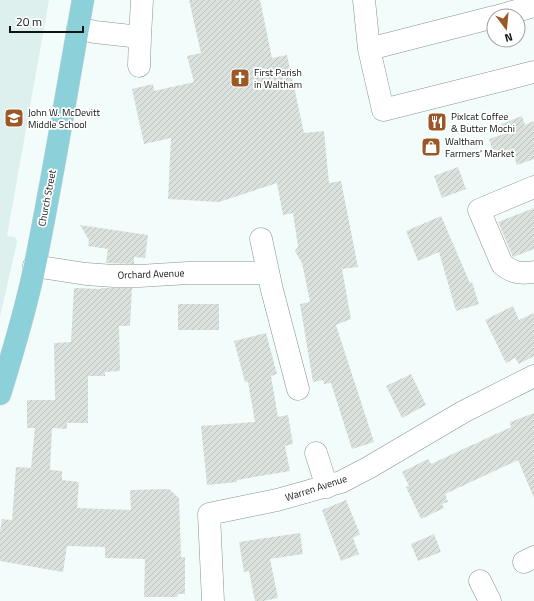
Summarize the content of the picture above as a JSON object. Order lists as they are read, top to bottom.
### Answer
{
  "streets": {
    "main road": ["Church Street"],
    "street": ["Orchard Avenue", "Warren Avenue"]
  },
  "crossings": [
    ["Church Street", "Orchard Avenue"]
  ],
  "places": {
    "church": ["First Parish in Waltham"],
    "school or university": ["John W. McDevitt Middle School"],
    "restaurant": ["Pixlcat Coffee & Butter Mochi"],
    "shop": ["Waltham Farmers' Market"]
  },
  "scale_bar": "20 m",
  "north": "bottom"
}
